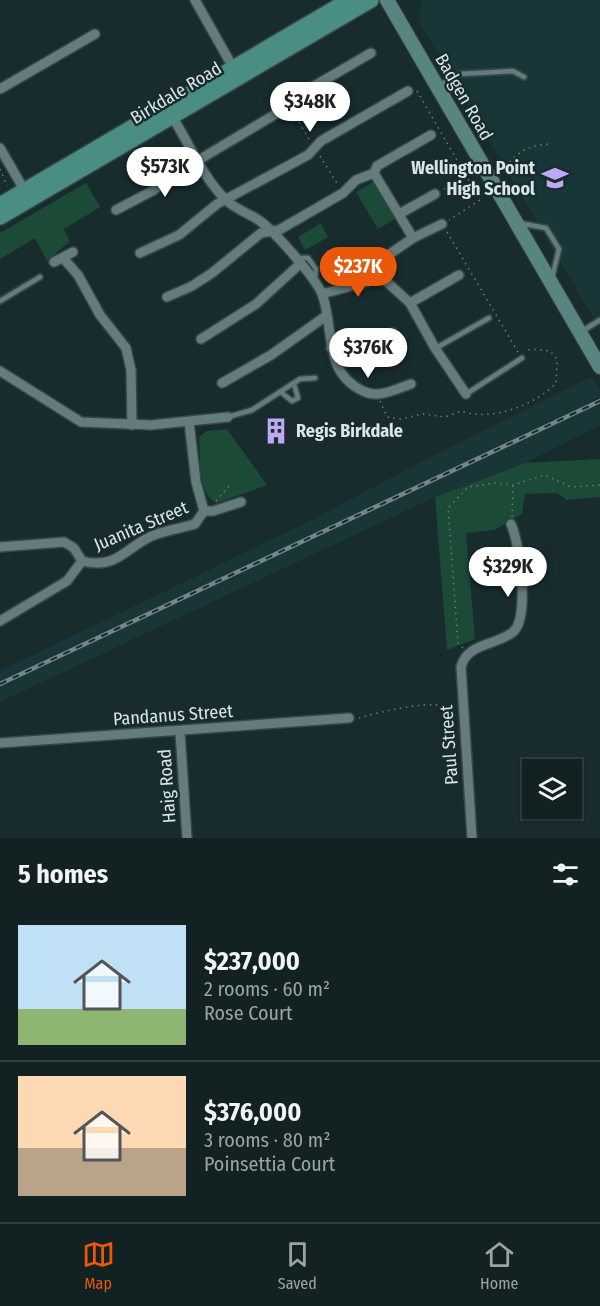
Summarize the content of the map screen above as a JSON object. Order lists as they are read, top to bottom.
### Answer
{
  "streets": {
    "main road": ["Birkdale Road"],
    "street": [
      "Badgen Road",
      "Juanita Street",
      "Pandanus Street",
      "Paul Street",
      "Haig Road"
    ]
  },
  "crossings": [
    ["Pandanus Street", "Haig Road"]
  ],
  "places": {
    "school or university": ["Wellington Point High School"],
    "building": ["Regis Birkdale"]
  },
  "page": {
    "price": [
      "$348K",
      "$573K",
      "$237K",
      "$376K",
      "$329K"
    ],
    "heading": "5 homes",
    "list": [
      {
        "name": "$237,000",
        "note": "2 rooms · 60 m² · Rose Court"
      },
      {
        "name": "$376,000",
        "note": "3 rooms · 80 m² · Poinsettia Court"
      }
    ],
    "tabs": ["Map", "Saved", "Home"]
  }
}
